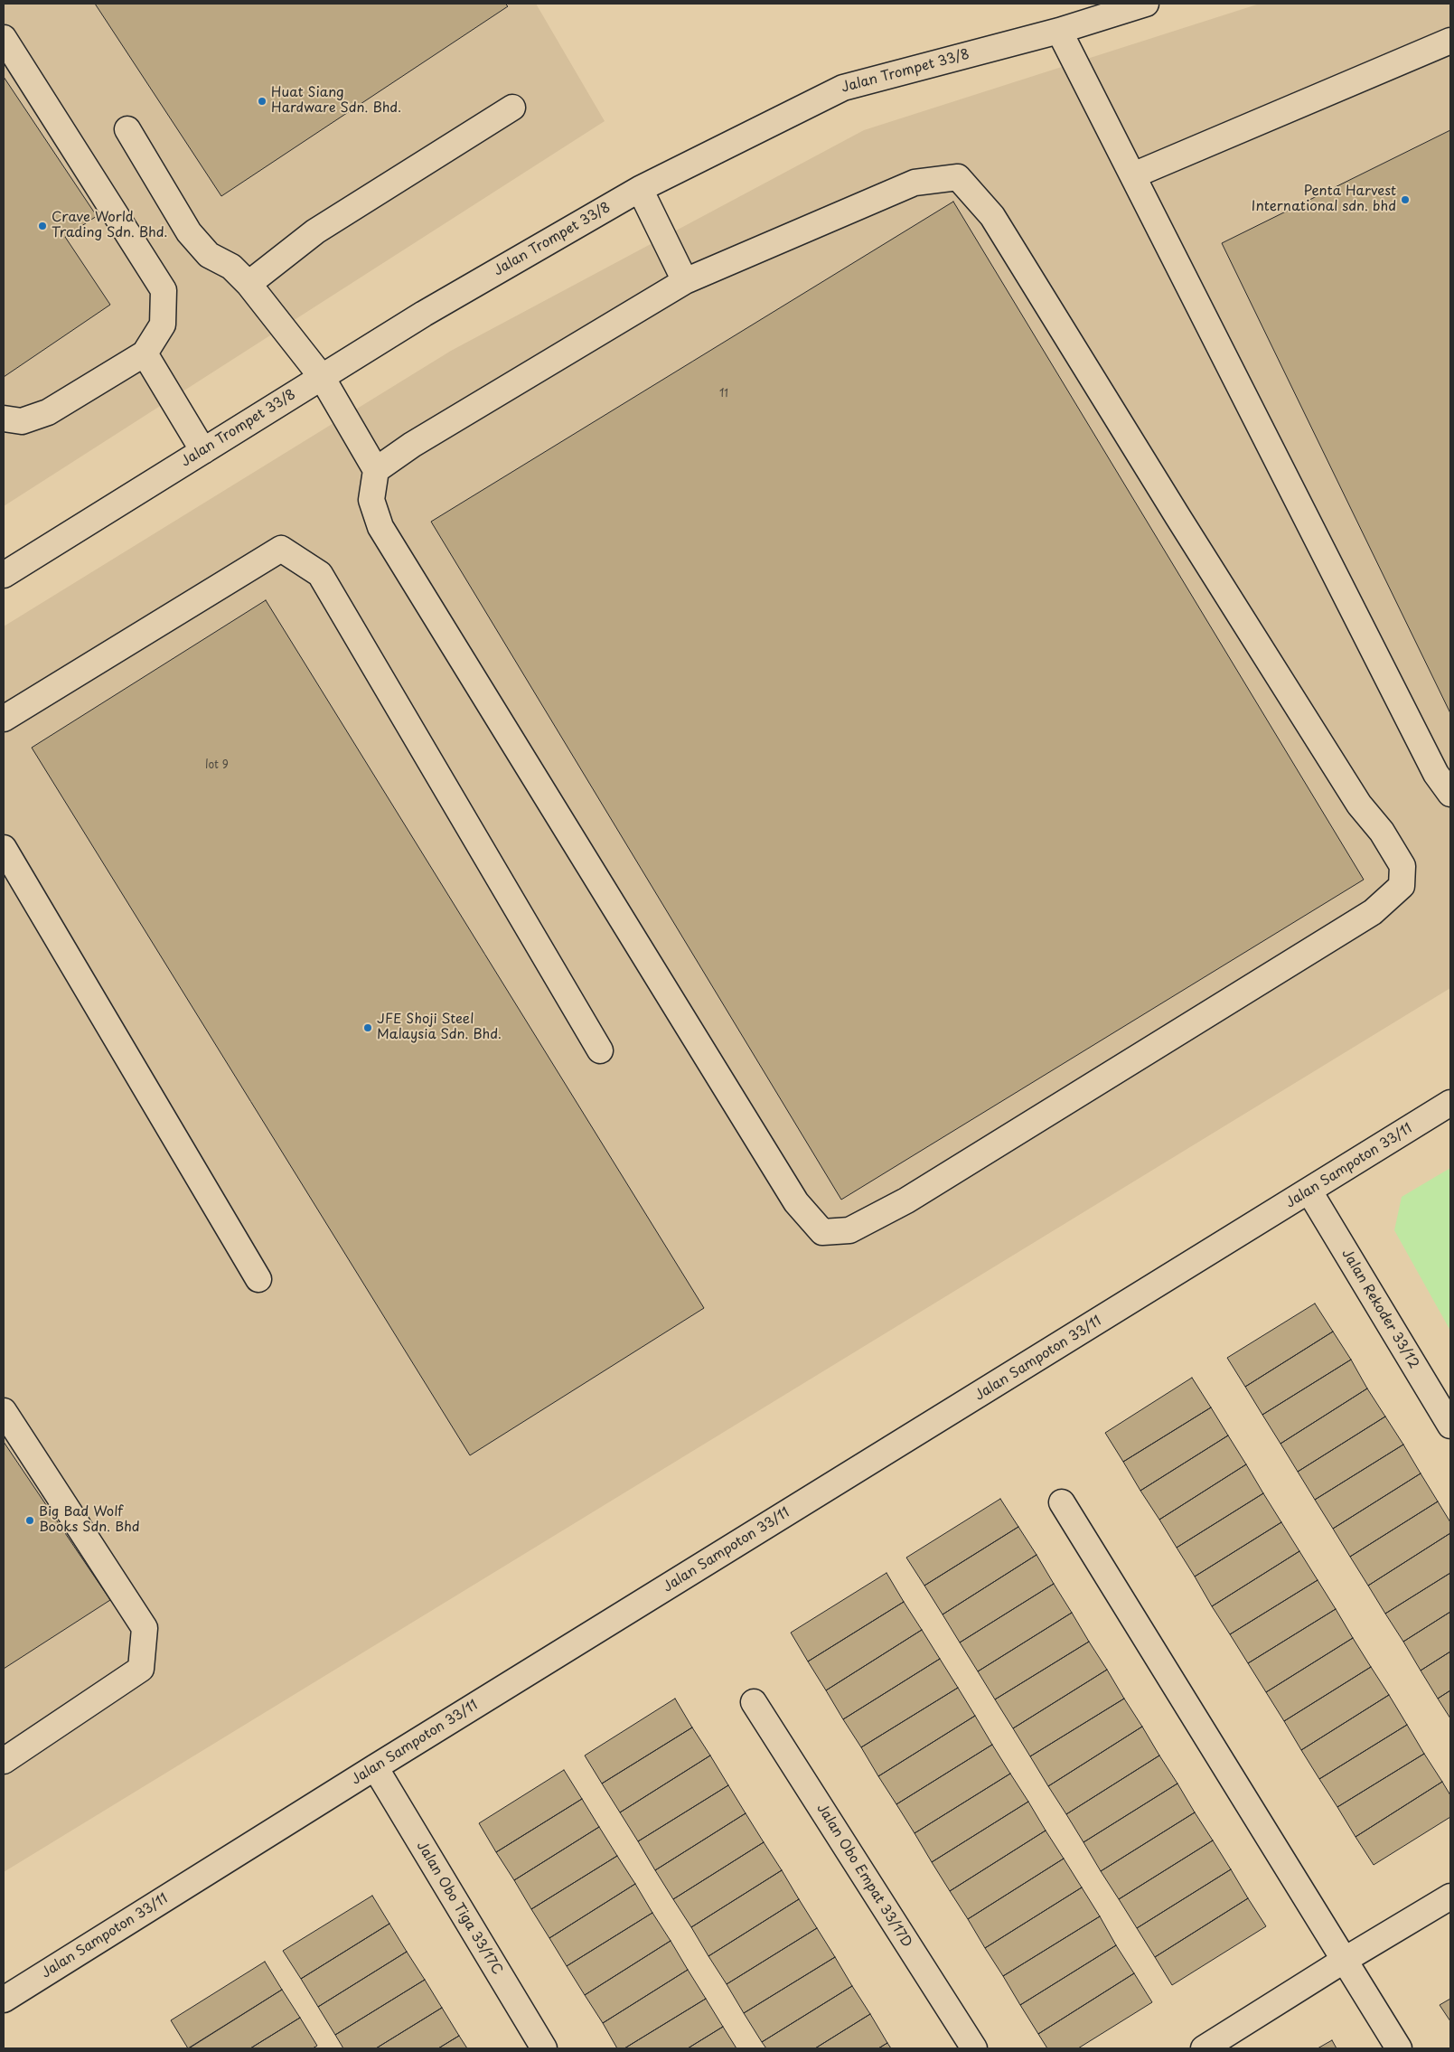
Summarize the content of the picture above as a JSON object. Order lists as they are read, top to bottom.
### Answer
{
  "streets": {
    "street": [
      "Jalan Trompet 33/8",
      "Jalan Sampoton 33/11",
      "Jalan Rekoder 33/12",
      "Jalan Obo Empat 33/17D",
      "Jalan Obo Tiga 33/17C"
    ]
  },
  "crossings": [
    ["Jalan Sampoton 33/11", "Jalan Rekoder 33/12"],
    ["Jalan Sampoton 33/11", "Jalan Obo Tiga 33/17C"]
  ],
  "places": [
    "Huat Siang Hardware Sdn. Bhd.",
    "Penta Harvest International sdn. bhd",
    "Crave World Trading Sdn. Bhd.",
    "JFE Shoji Steel Malaysia Sdn. Bhd.",
    "Big Bad Wolf Books Sdn. Bhd"
  ],
  "house_numbers": ["11", "lot 9"]
}
